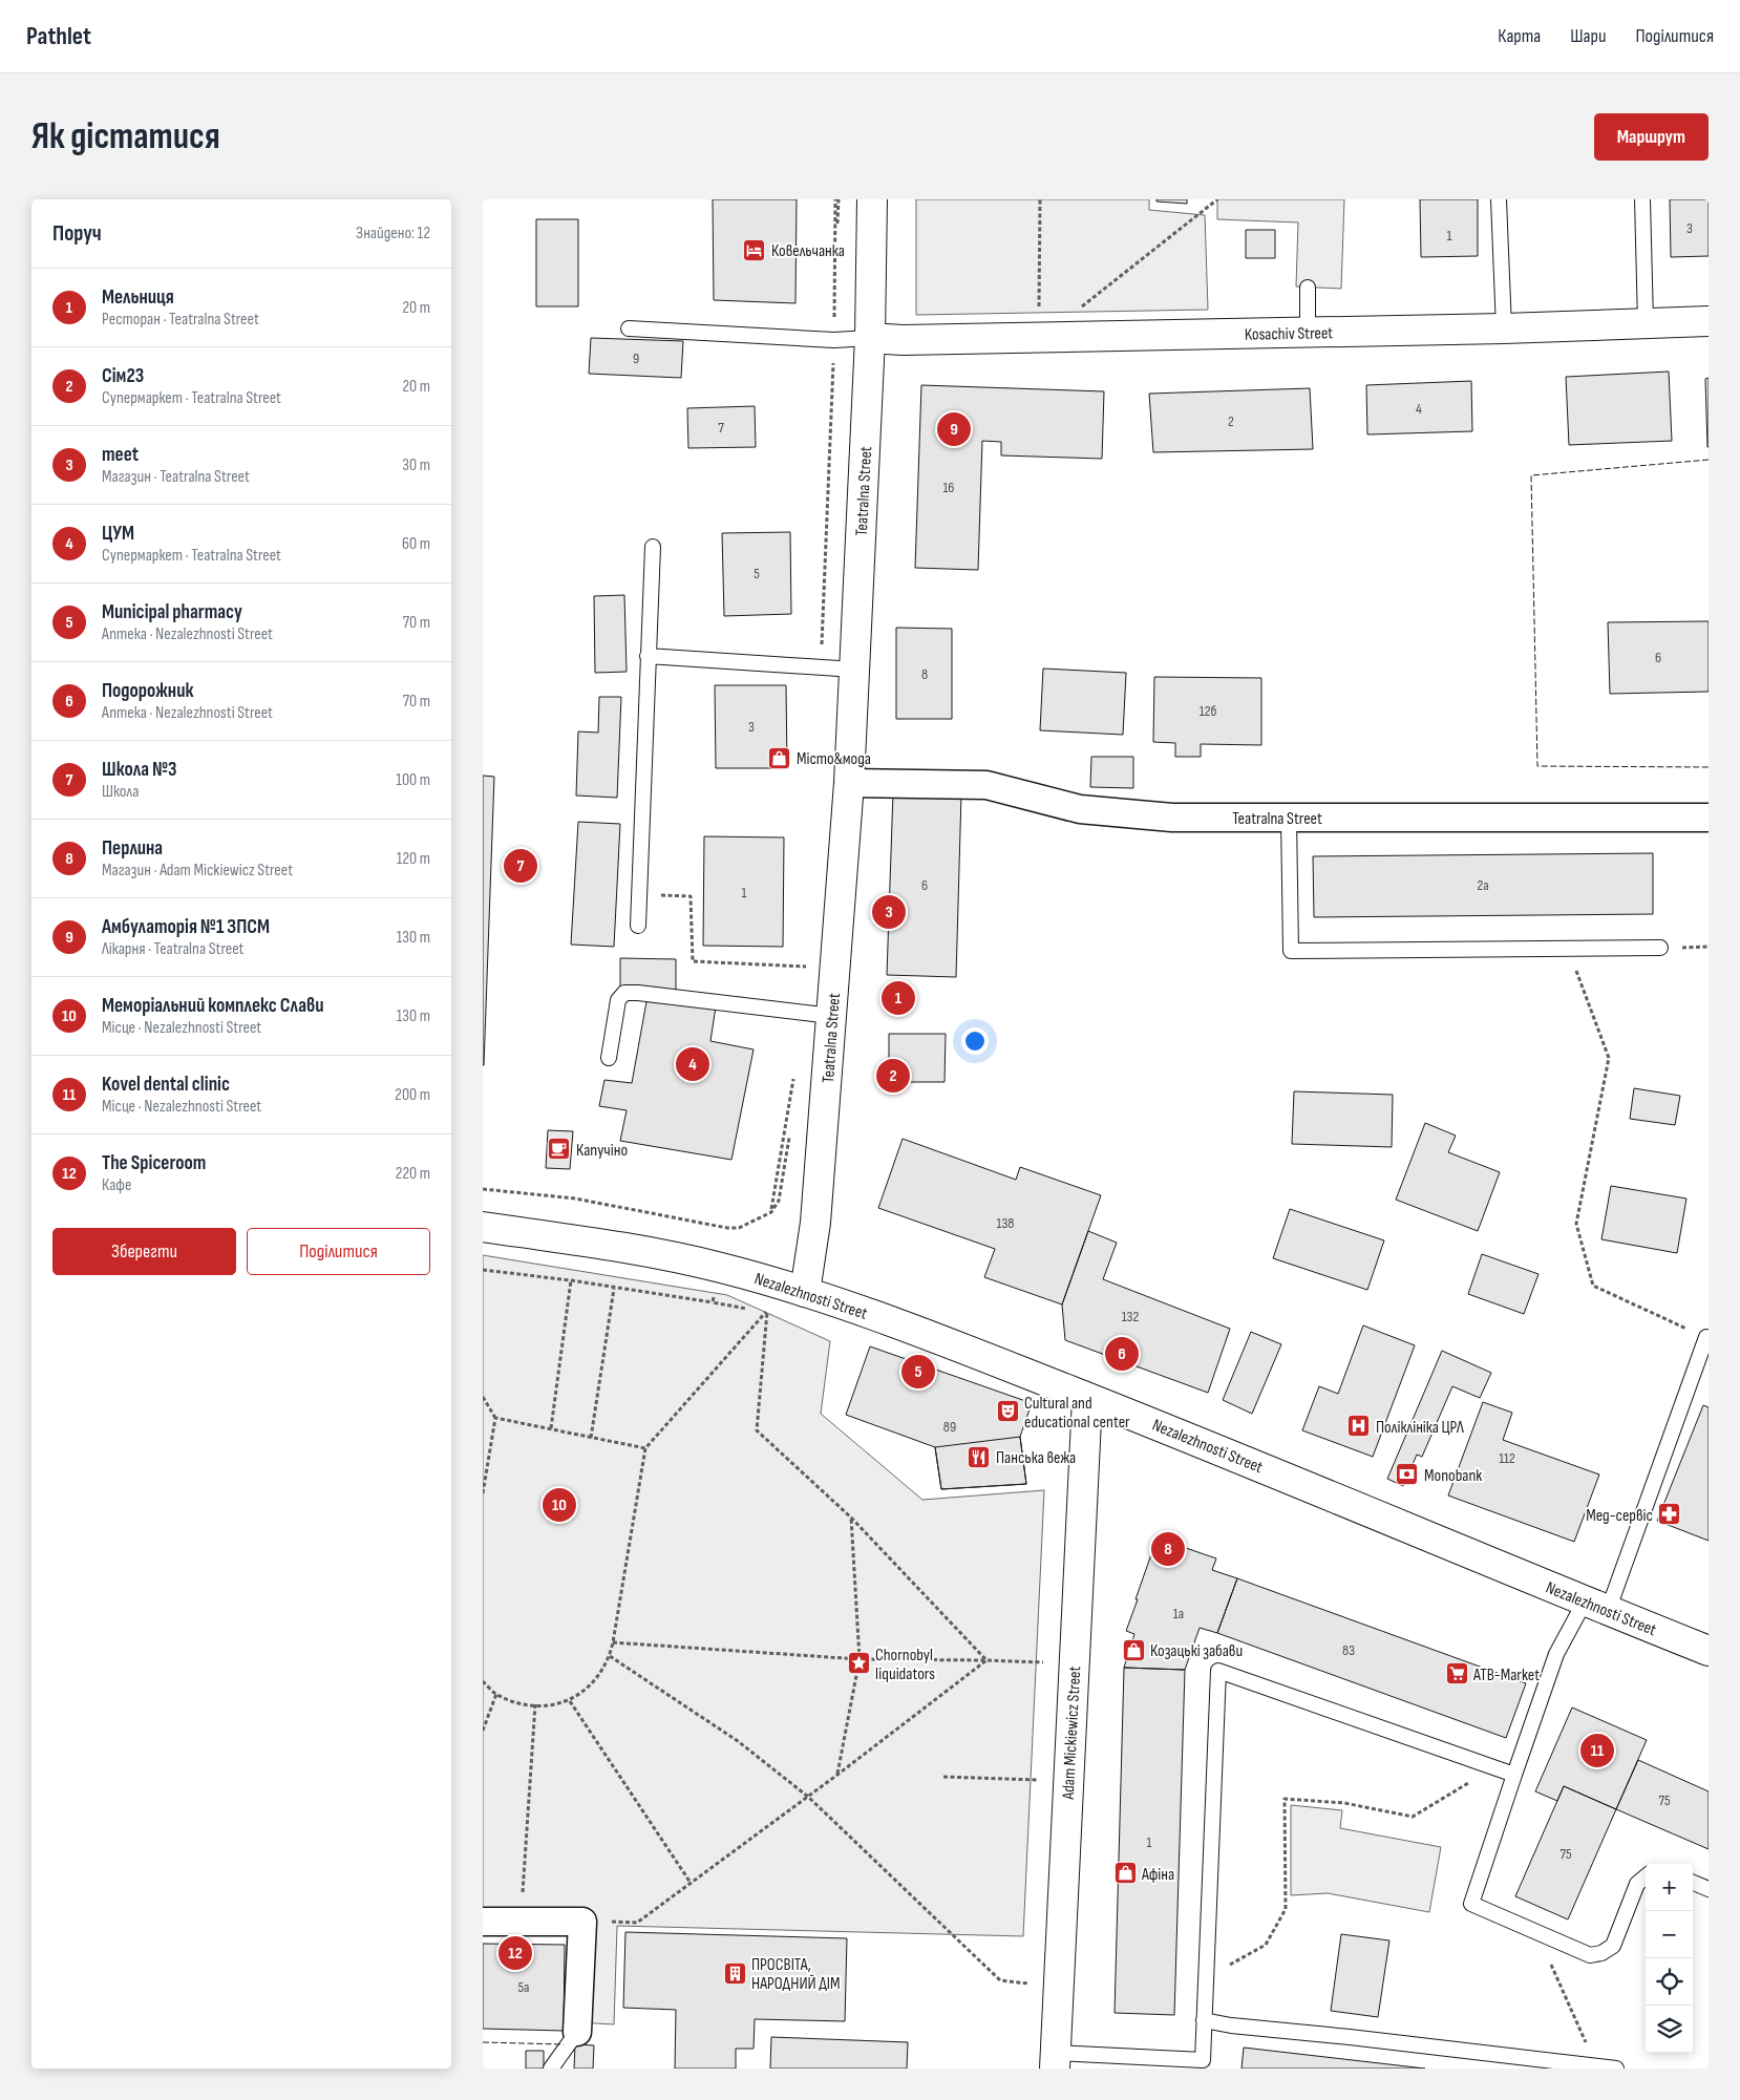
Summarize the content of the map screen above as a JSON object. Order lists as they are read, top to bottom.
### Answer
{
  "streets": {
    "street": [
      "Kosachiv Street",
      "Teatralna Street",
      "Nezalezhnosti Street",
      "Adam Mickiewicz Street"
    ]
  },
  "crossings": [
    ["Kosachiv Street", "Teatralna Street"],
    ["Teatralna Street", "Nezalezhnosti Street"],
    ["Nezalezhnosti Street", "Adam Mickiewicz Street"]
  ],
  "places": {
    "hotel": ["Ковельчанка"],
    "shop": ["Місто&мода", "Козацькі забави", "Афіна"],
    "cafe": ["Капучіно"],
    "theatre": ["Cultural and educational center"],
    "hospital": ["Поліклініка ЦРЛ"],
    "restaurant": ["Панська вежа"],
    "bank": ["Monobank"],
    "pharmacy": ["Мед-сервіс"],
    "place": ["Chornobyl liquidators"],
    "supermarket": ["ATB-Market"],
    "building": ["ПРОСВІТА, НАРОДНИЙ ДІМ"]
  },
  "house_numbers": [
    "3",
    "1",
    "9",
    "4",
    "2",
    "7",
    "16",
    "5",
    "6",
    "8",
    "12б",
    "3",
    "6",
    "2а",
    "1",
    "138",
    "132",
    "89",
    "112",
    "1а",
    "83",
    "75",
    "1",
    "75",
    "5a"
  ],
  "page": {
    "header": "Pathlet",
    "nav": ["Карта", "Шари", "Поділитися"],
    "buttons": [
      "Маршрут",
      ["Зберегти", "Поділитися"]
    ],
    "title": "Як дістатися",
    "heading": ["Поруч", "Знайдено: 12"],
    "list": [
      {
        "mark": "1",
        "name": "Мельниця",
        "note": "Ресторан · Teatralna Street",
        "value": "20 m"
      },
      {
        "mark": "2",
        "name": "Сім23",
        "note": "Супермаркет · Teatralna Street",
        "value": "20 m"
      },
      {
        "mark": "3",
        "name": "meet",
        "note": "Магазин · Teatralna Street",
        "value": "30 m"
      },
      {
        "mark": "4",
        "name": "ЦУМ",
        "note": "Супермаркет · Teatralna Street",
        "value": "60 m"
      },
      {
        "mark": "5",
        "name": "Municipal pharmacy",
        "note": "Аптека · Nezalezhnosti Street",
        "value": "70 m"
      },
      {
        "mark": "6",
        "name": "Подорожник",
        "note": "Аптека · Nezalezhnosti Street",
        "value": "70 m"
      },
      {
        "mark": "7",
        "name": "Школа №3",
        "note": "Школа",
        "value": "100 m"
      },
      {
        "mark": "8",
        "name": "Перлина",
        "note": "Магазин · Adam Mickiewicz Street",
        "value": "120 m"
      },
      {
        "mark": "9",
        "name": "Амбулаторія №1 ЗПСМ",
        "note": "Лікарня · Teatralna Street",
        "value": "130 m"
      },
      {
        "mark": "10",
        "name": "Меморіальний комплекс Слави",
        "note": "Місце · Nezalezhnosti Street",
        "value": "130 m"
      },
      {
        "mark": "11",
        "name": "Kovel dental clinic",
        "note": "Місце · Nezalezhnosti Street",
        "value": "200 m"
      },
      {
        "mark": "12",
        "name": "The Spiceroom",
        "note": "Кафе",
        "value": "220 m"
      }
    ],
    "pins": [
      "9",
      "7",
      "3",
      "1",
      "4",
      "2",
      "6",
      "5",
      "10",
      "8",
      "11",
      "12"
    ],
    "map_buttons": ["+", "−"]
  }
}
